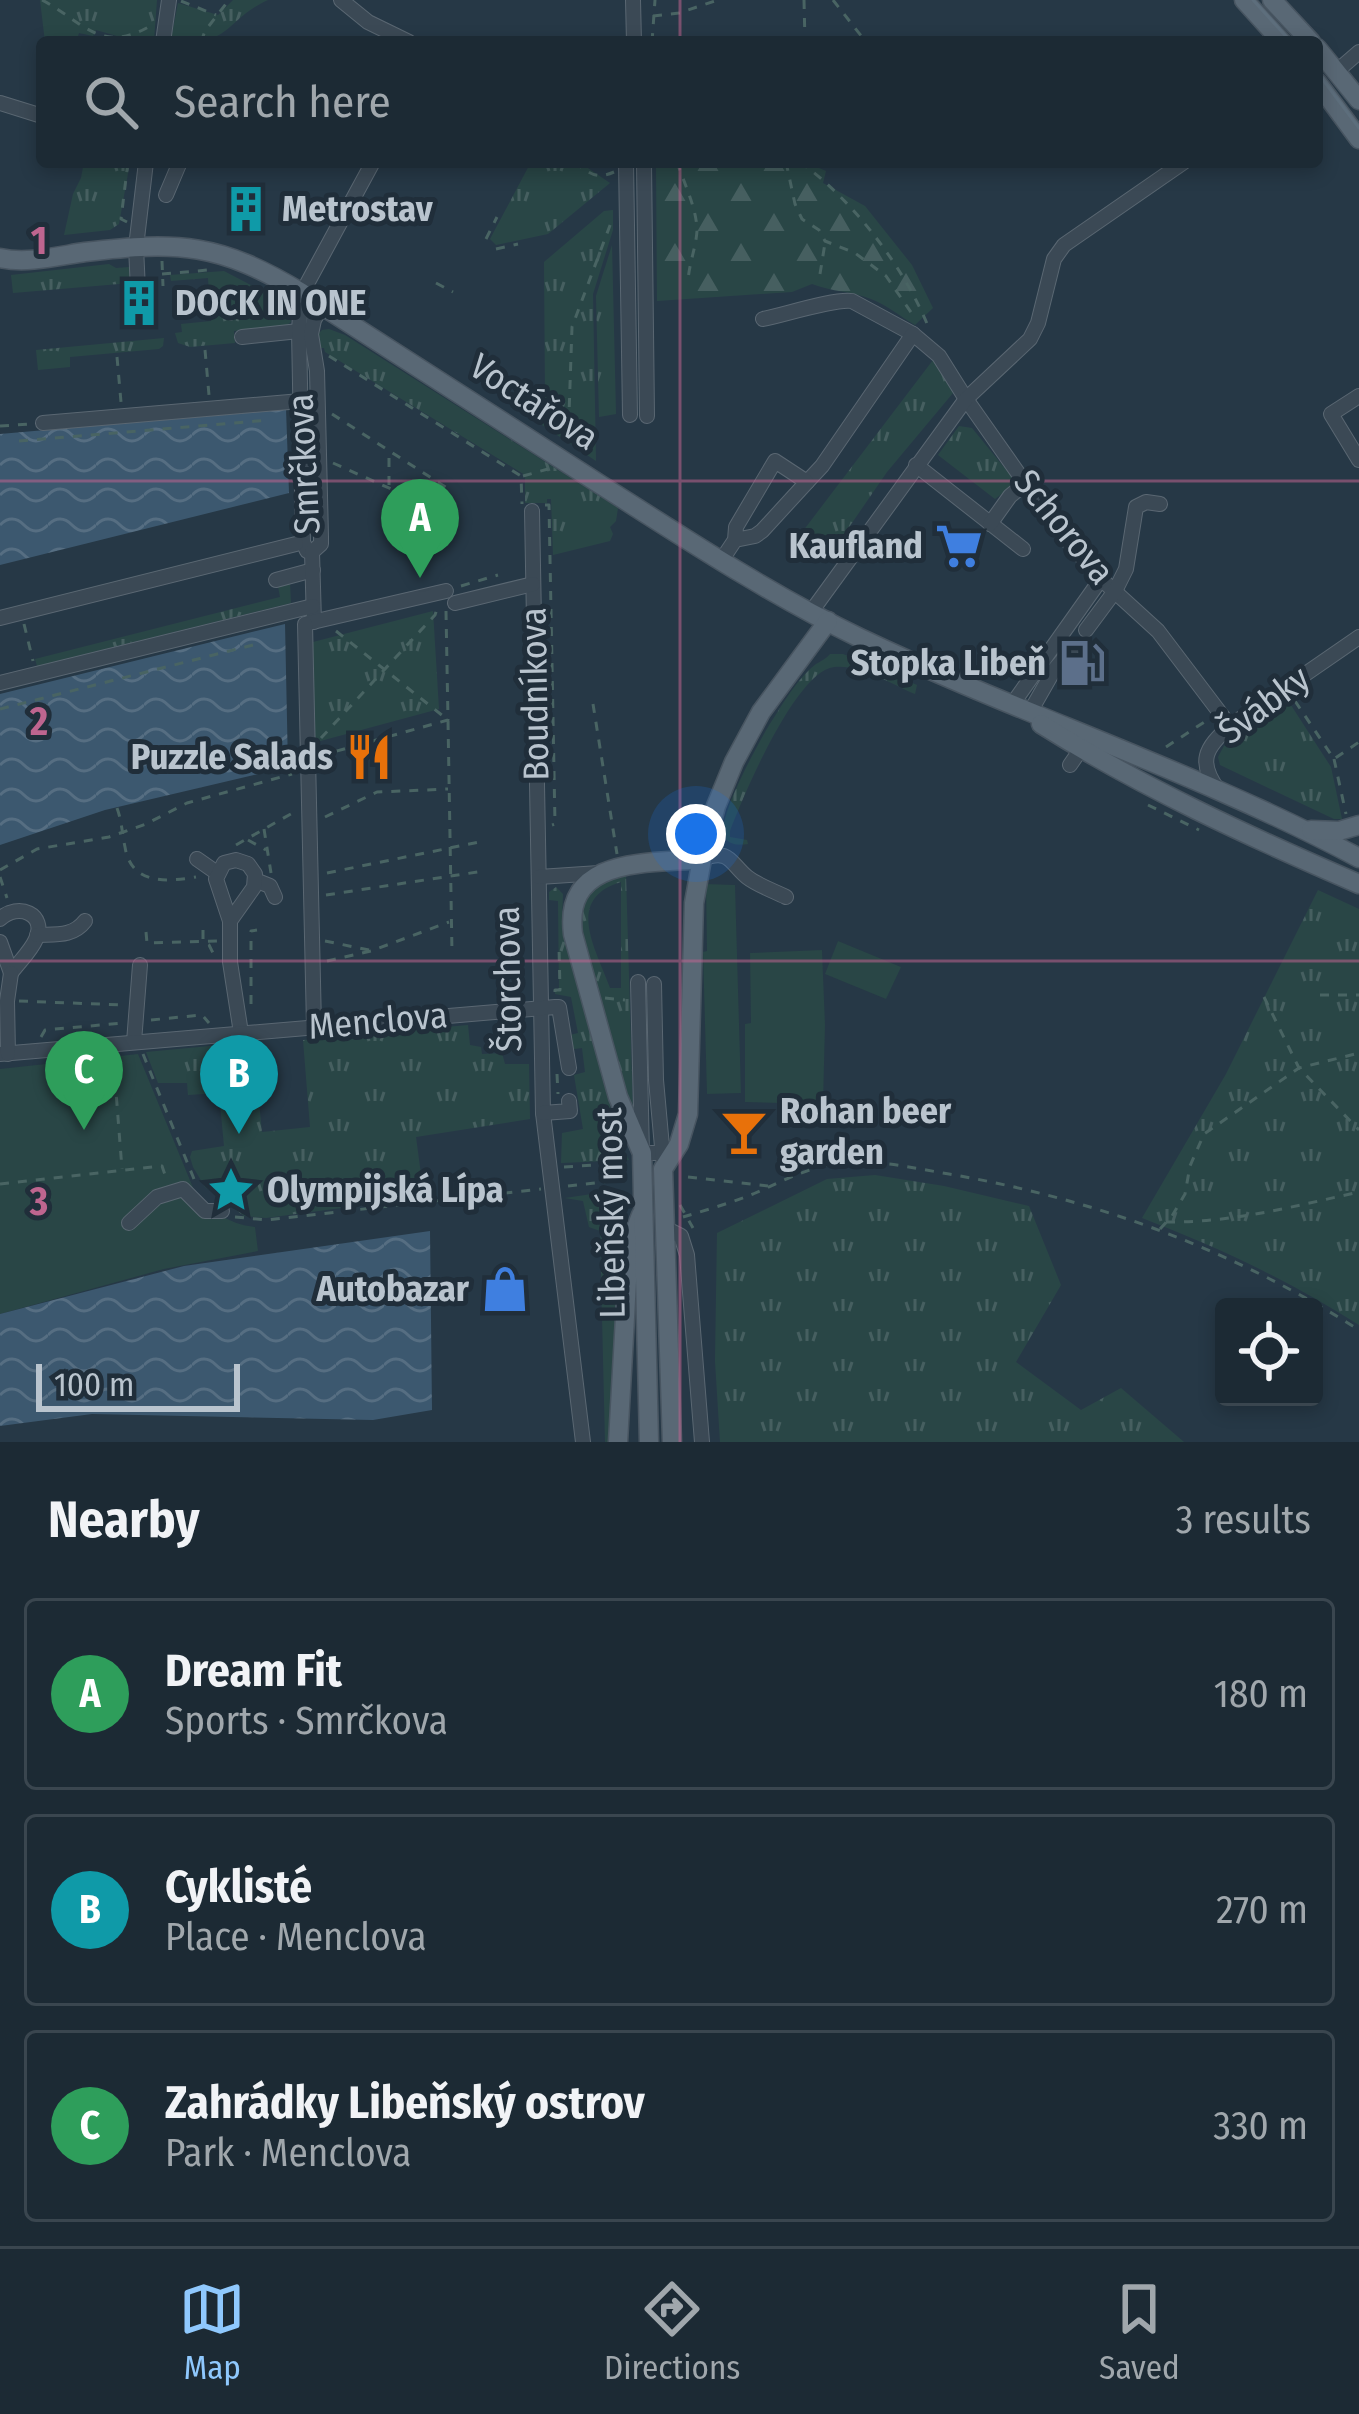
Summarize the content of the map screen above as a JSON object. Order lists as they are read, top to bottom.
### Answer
{
  "streets": {
    "main road": ["Voctářova", "Štorchova", "Libeňský most"],
    "street": [
      "Smrčkova",
      "Schorova",
      "Boudníkova",
      "Švábky",
      "Menclova"
    ]
  },
  "crossings": [
    ["Voctářova", "Smrčkova"],
    ["Voctářova", "Švábky"],
    ["Smrčkova", "Menclova"],
    ["Schorova", "Švábky"],
    ["Boudníkova", "Štorchova"],
    ["Štorchova", "Menclova"]
  ],
  "places": {
    "building": ["Metrostav", "DOCK IN ONE"],
    "supermarket": ["Kaufland"],
    "fuel station": ["Stopka Libeň"],
    "restaurant": ["Puzzle Salads"],
    "bar": ["Rohan beer garden"],
    "place": ["Olympijská Lípa"],
    "shop": ["Autobazar"]
  },
  "scale_bar": "100 m",
  "page": {
    "search": "Search here",
    "pins": ["A", "C", "B"],
    "scale": "100 m",
    "heading": ["Nearby", "3 results"],
    "list": [
      {
        "mark": "A",
        "name": "Dream Fit",
        "note": "Sports · Smrčkova",
        "value": "180 m"
      },
      {
        "mark": "B",
        "name": "Cyklisté",
        "note": "Place · Menclova",
        "value": "270 m"
      },
      {
        "mark": "C",
        "name": "Zahrádky Libeňský ostrov",
        "note": "Park · Menclova",
        "value": "330 m"
      }
    ],
    "nav": ["Map", "Directions", "Saved"]
  },
  "grid": {
    "rows": ["1", "2", "3"]
  }
}
